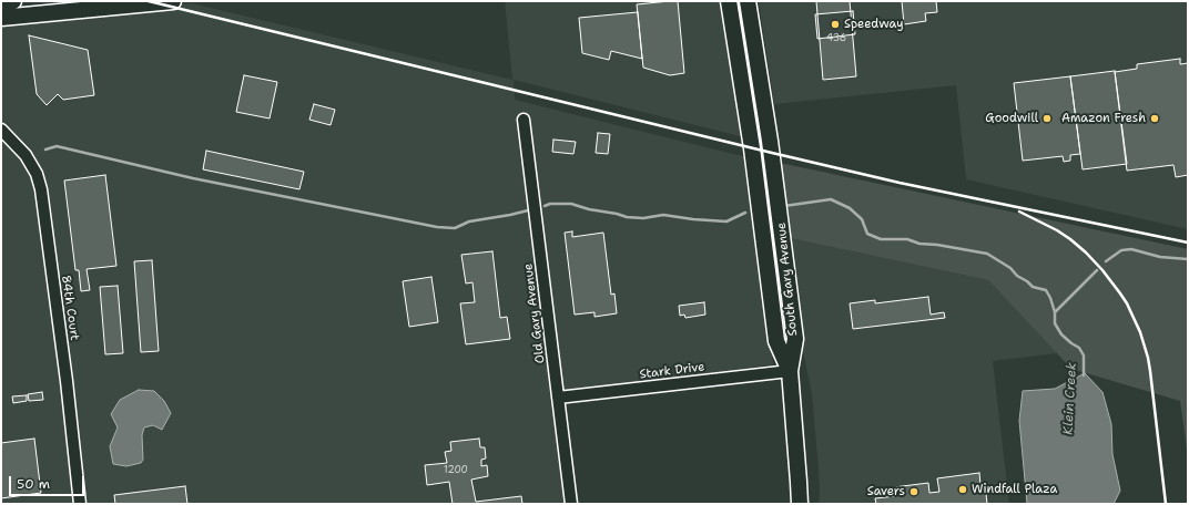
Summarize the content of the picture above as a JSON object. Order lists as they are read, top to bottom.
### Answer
{
  "streets": {
    "street": [
      "South Gary Avenue",
      "84th Court",
      "Old Gary Avenue",
      "Stark Drive"
    ]
  },
  "crossings": [
    ["South Gary Avenue", "Stark Drive"],
    ["Old Gary Avenue", "Stark Drive"]
  ],
  "water": ["Klein Creek"],
  "places": [
    "Speedway",
    "Goodwill",
    "Amazon Fresh",
    "Windfall Plaza",
    "Savers"
  ],
  "house_numbers": ["436", "1200"],
  "scale_bar": "50 m"
}
